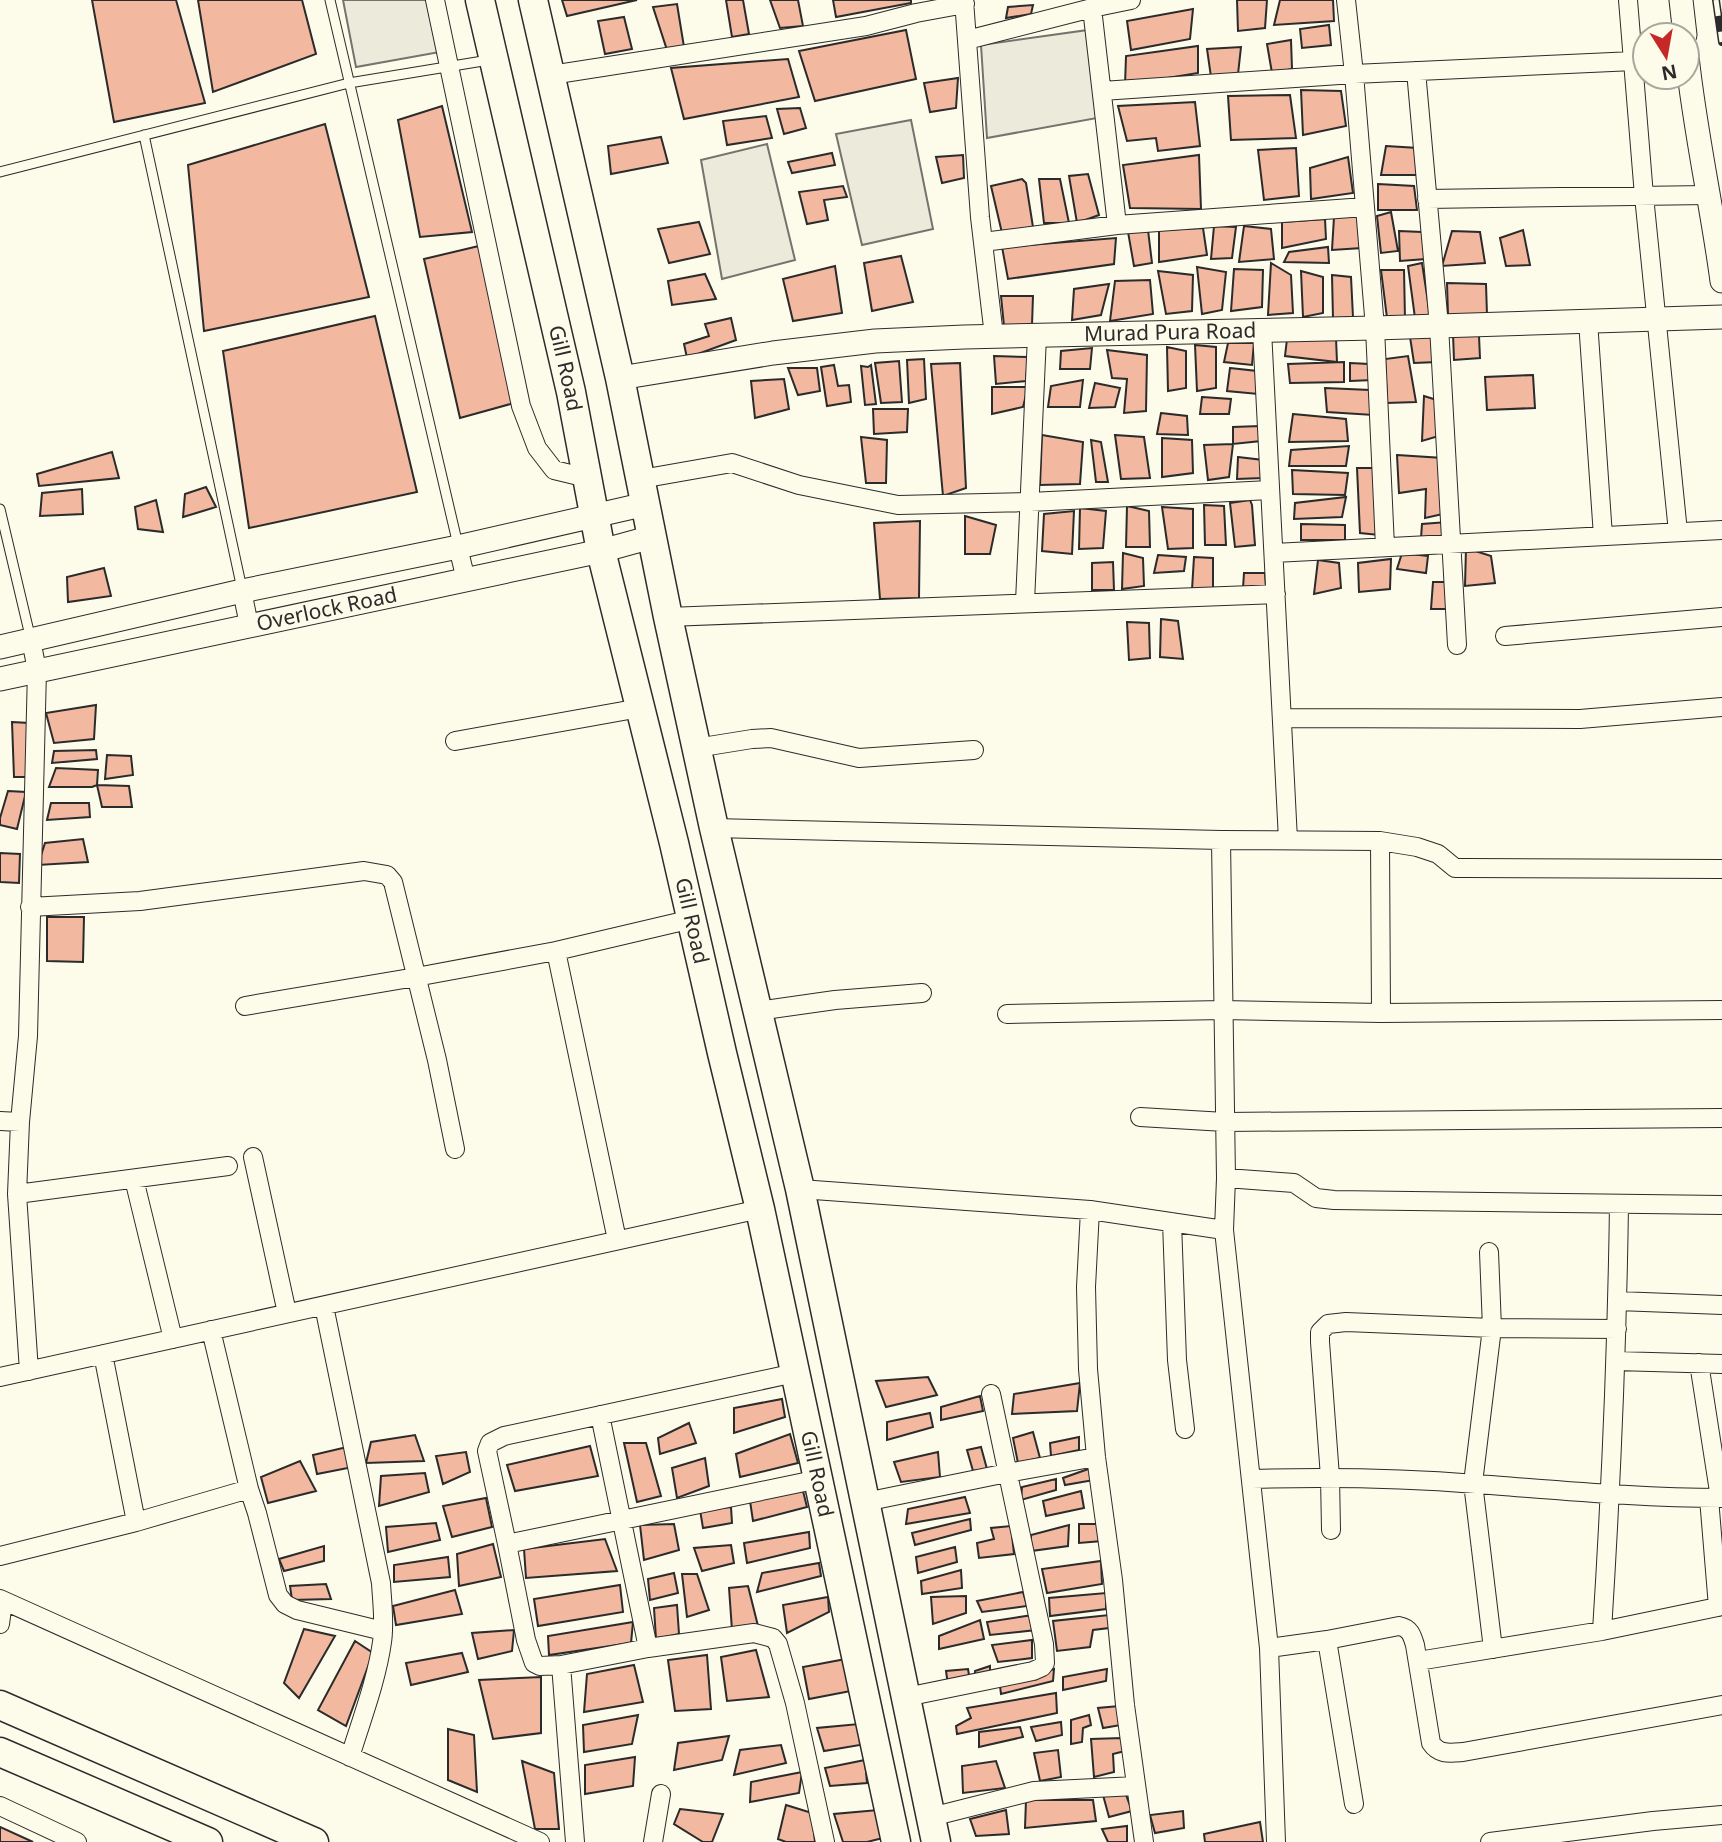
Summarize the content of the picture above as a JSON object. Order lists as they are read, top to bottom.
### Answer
{
  "streets": {
    "main road": ["Gill Road"],
    "street": ["Murad Pura Road", "Overlock Road"]
  },
  "crossings": [
    ["Murad Pura Road", "Gill Road"],
    ["Gill Road", "Overlock Road"]
  ],
  "north": "bottom"
}
